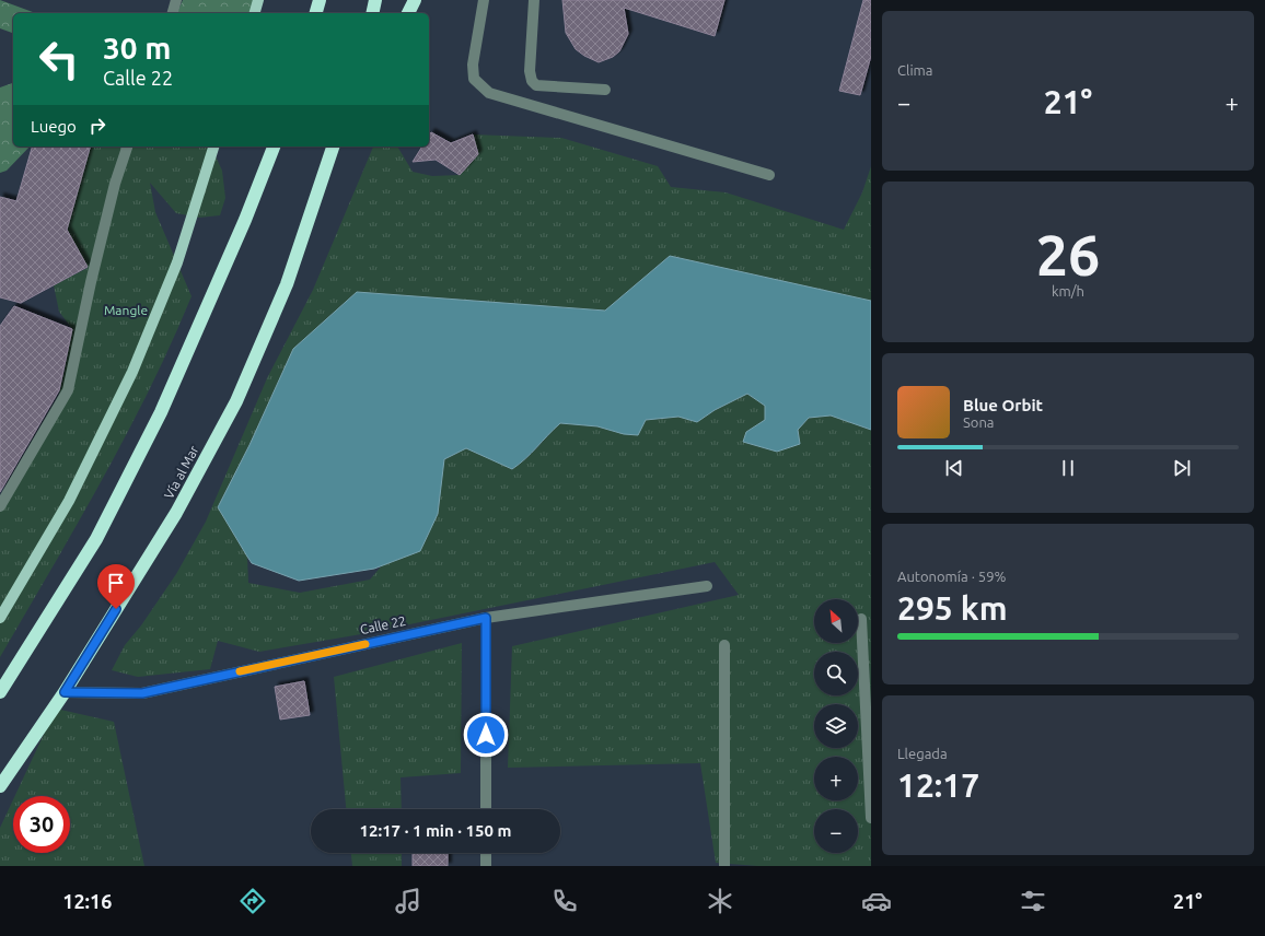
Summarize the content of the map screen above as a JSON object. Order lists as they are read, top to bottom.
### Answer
{
  "streets": {
    "highway": ["Vía al Mar"],
    "street": ["Calle 22"]
  },
  "crossings": [
    ["Vía al Mar", "Calle 22"]
  ],
  "parks": ["Mangle"],
  "north": "top left",
  "page": {
    "tile": [
      "Clima",
      ["26", "km/h"],
      ["Autonomía · 59%", "295 km"],
      ["Llegada", "12:17"]
    ],
    "turn": ["30 m", "Calle 22"],
    "heat": ["−", "21°", "+"],
    "then": "Luego",
    "song": ["Blue Orbit", "Sona"],
    "map_buttons": ["+", "−"],
    "limit": "30",
    "trip": "12:17 · 1 min · 150 m",
    "tabs": ["12:16", "21°"]
  }
}
